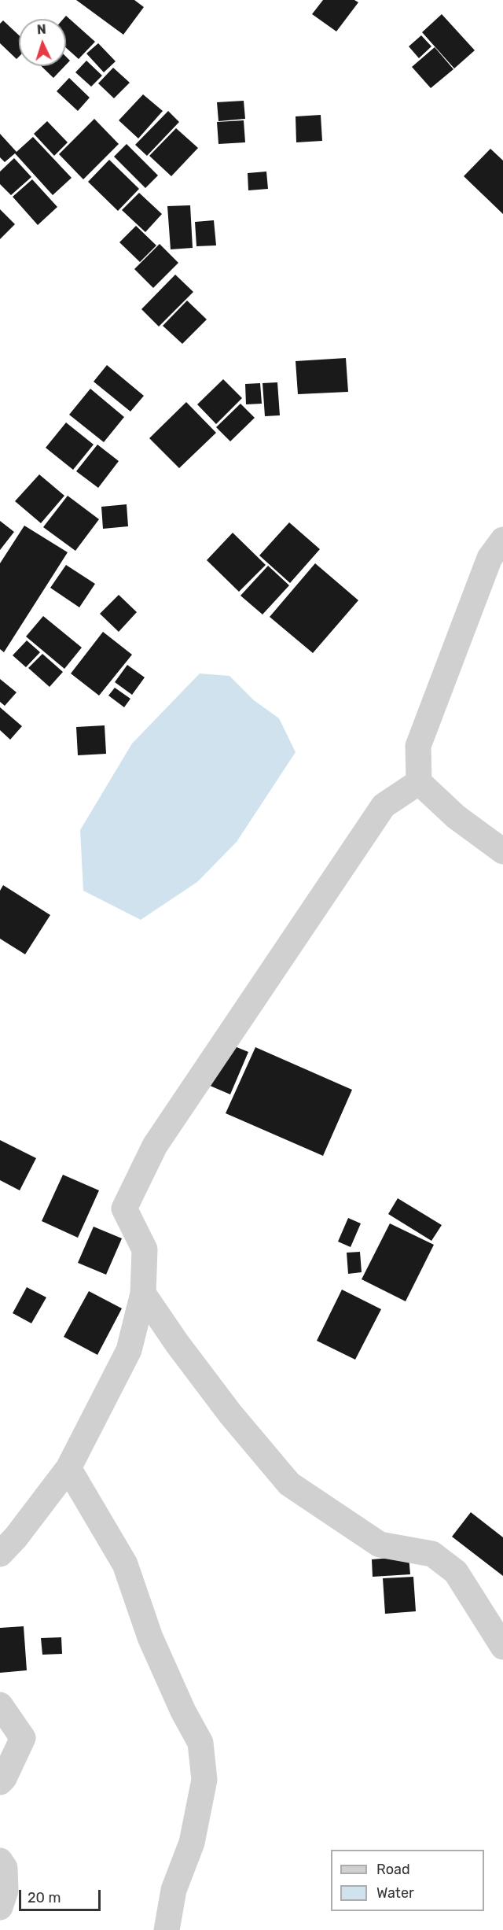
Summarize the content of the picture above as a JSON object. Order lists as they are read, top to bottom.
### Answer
{
  "legend": ["Road", "Water"],
  "scale_bar": "20 m",
  "north": "top"
}
